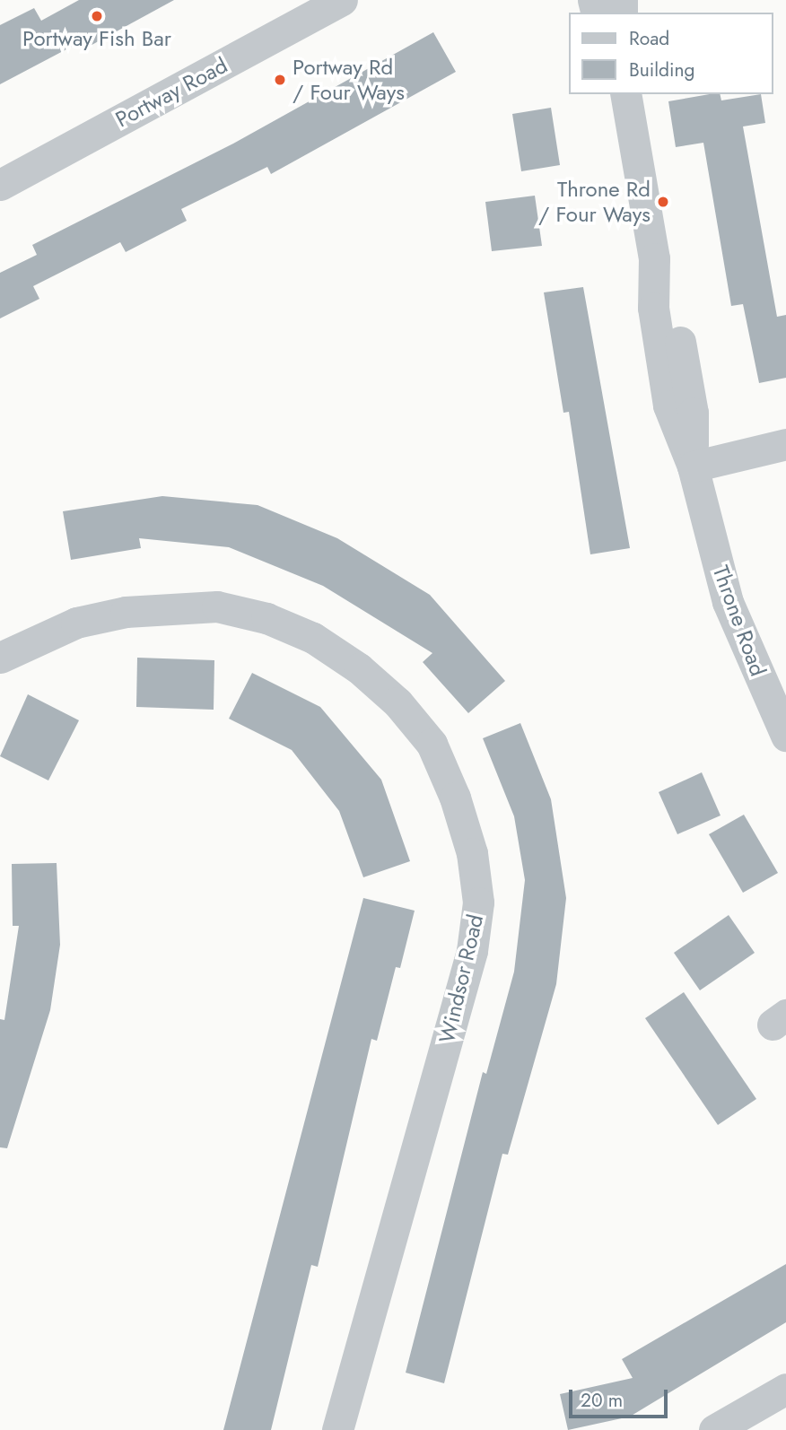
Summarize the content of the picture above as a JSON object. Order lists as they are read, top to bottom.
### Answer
{
  "streets": {
    "street": ["Portway Road", "Throne Road", "Windsor Road"]
  },
  "places": ["Portway Fish Bar", "Portway Rd / Four Ways", "Throne Rd / Four Ways"],
  "legend": ["Road", "Building"],
  "scale_bar": "20 m"
}
